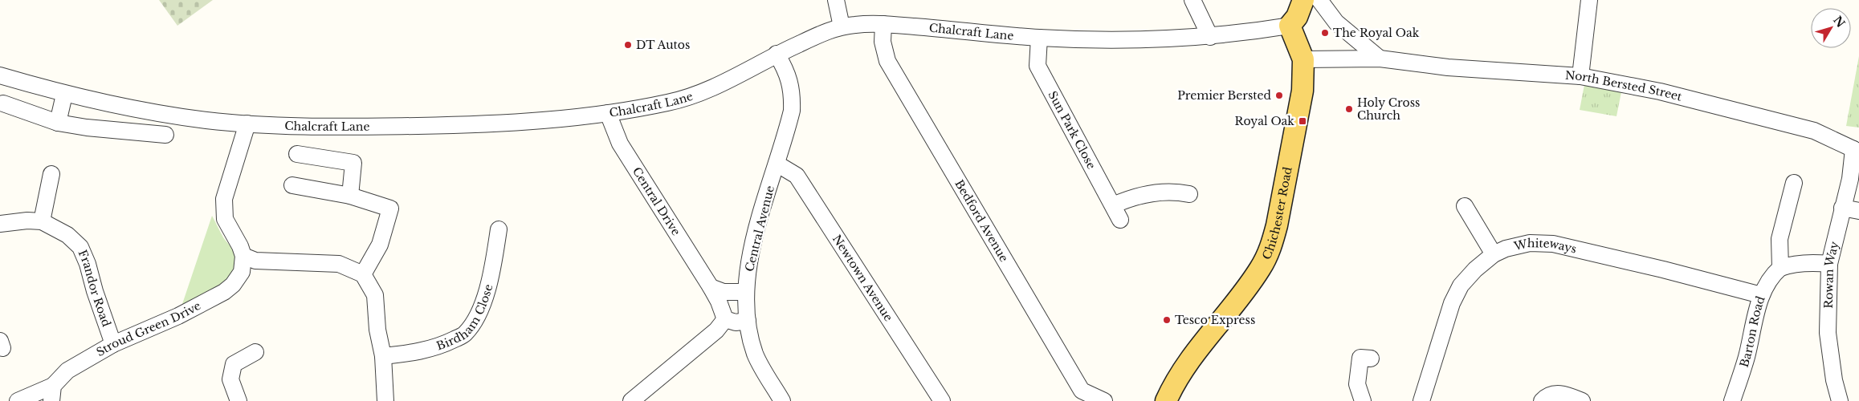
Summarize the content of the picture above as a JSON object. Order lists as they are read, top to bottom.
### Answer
{
  "streets": {
    "main road": ["Chichester Road"],
    "street": [
      "Chalcraft Lane",
      "North Bersted Street",
      "Sun Park Close",
      "Central Drive",
      "Bedford Avenue",
      "Central Avenue",
      "Whiteways",
      "Rowan Way",
      "Newtown Avenue",
      "Frandor Road",
      "Birdham Close",
      "Stroud Green Drive",
      "Barton Road"
    ]
  },
  "crossings": [
    ["Chalcraft Lane", "Sun Park Close"],
    ["Chalcraft Lane", "Central Drive"],
    ["Chalcraft Lane", "Chichester Road"],
    ["Chalcraft Lane", "Bedford Avenue"],
    ["Chalcraft Lane", "Central Avenue"],
    ["North Bersted Street", "Chichester Road"],
    ["North Bersted Street", "Rowan Way"],
    ["Central Drive", "Central Avenue"],
    ["Central Avenue", "Newtown Avenue"],
    ["Whiteways", "Barton Road"],
    ["Frandor Road", "Stroud Green Drive"]
  ],
  "places": {
    "other": [
      "The Royal Oak",
      "DT Autos",
      "Premier Bersted",
      "Holy Cross Church",
      "Tesco Express"
    ],
    "transit": ["Royal Oak"]
  },
  "north": "top right"
}
